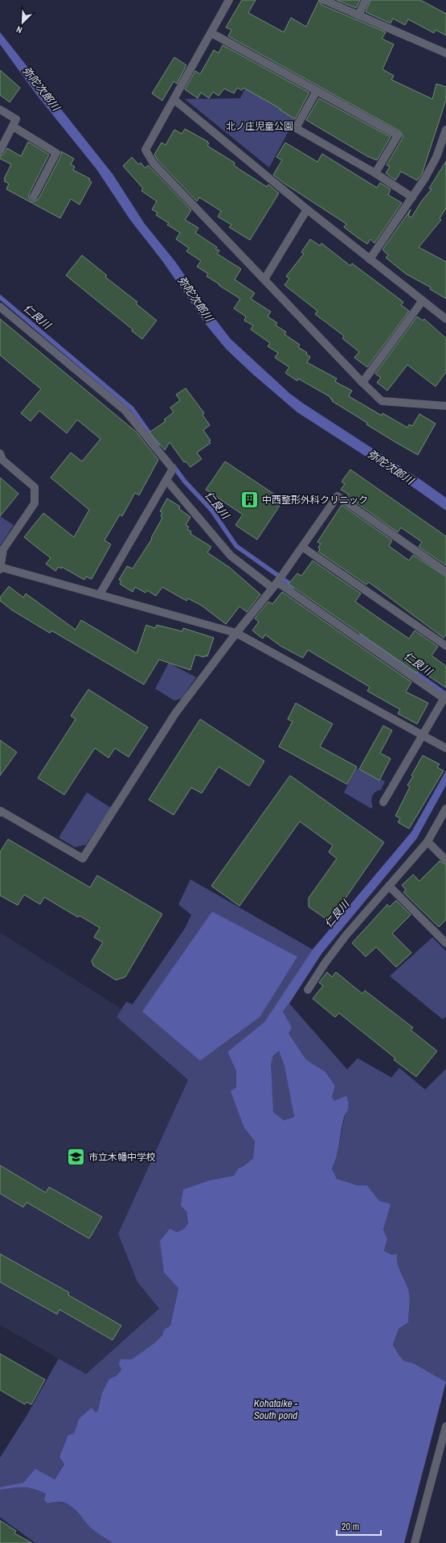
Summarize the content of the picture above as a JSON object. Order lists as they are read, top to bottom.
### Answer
{
  "water": ["弥陀次郎川", "仁良川", "Kohataike - South pond"],
  "parks": ["北ノ庄児童公園"],
  "places": {
    "building": ["中西整形外科クリニック"],
    "school or university": ["市立木幡中学校"]
  },
  "scale_bar": "20 m",
  "north": "bottom left"
}
